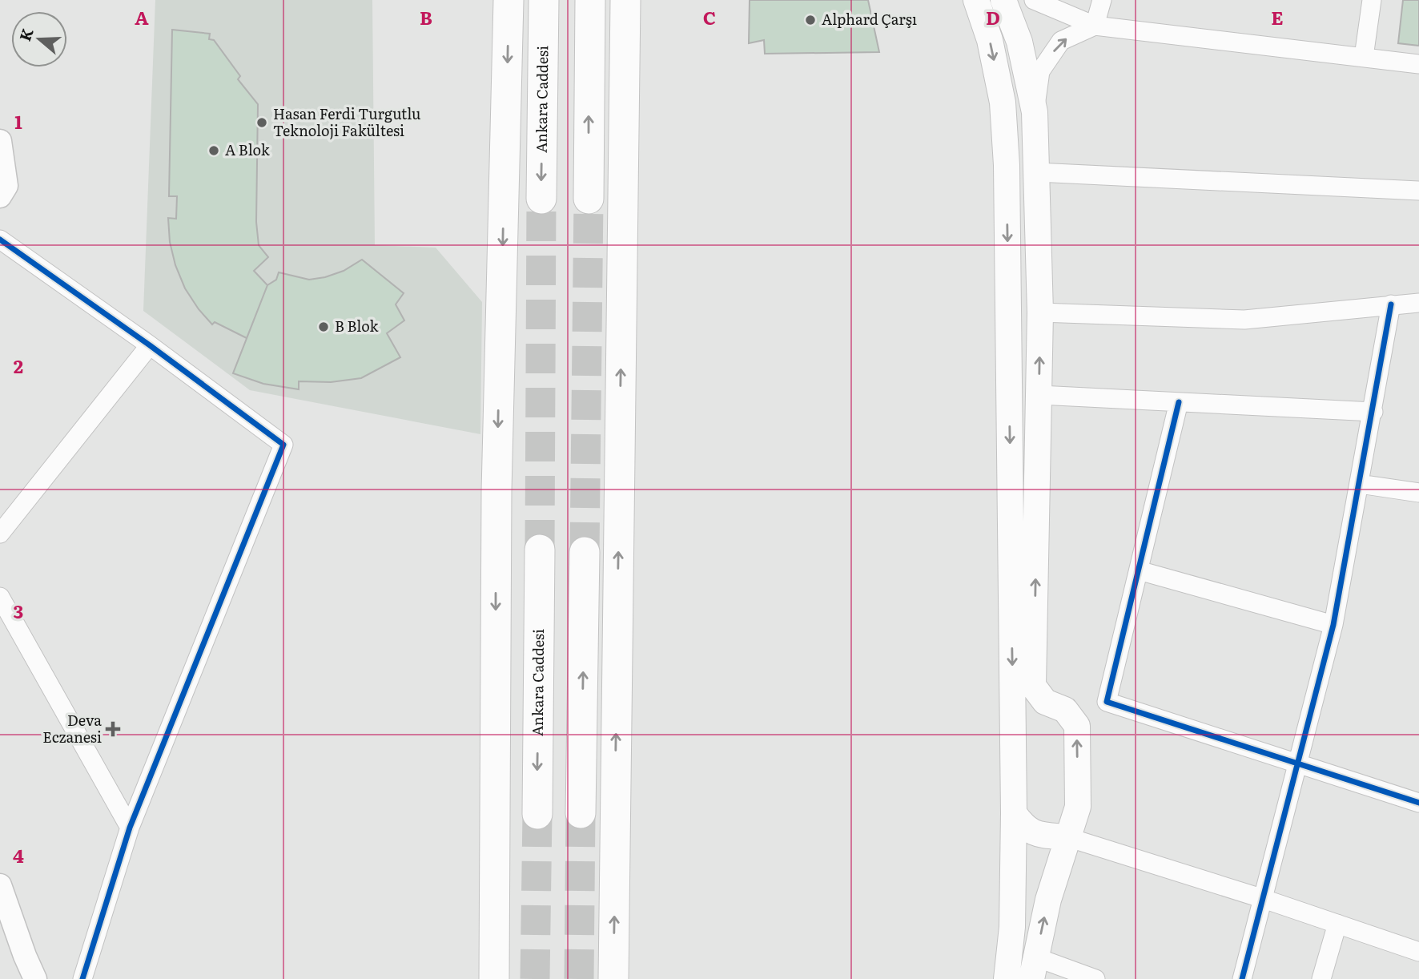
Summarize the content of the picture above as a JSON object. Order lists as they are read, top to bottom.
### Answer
{
  "streets": {
    "highway": ["Ankara Caddesi"]
  },
  "places": {
    "other": [
      "Alphard Çarşı",
      "Hasan Ferdi Turgutlu Teknoloji Fakültesi",
      "A Blok",
      "B Blok"
    ],
    "health": ["Deva Eczanesi"]
  },
  "north": "left",
  "grid": {
    "columns": [
      "A",
      "B",
      "C",
      "D",
      "E"
    ],
    "rows": [
      "1",
      "2",
      "3",
      "4"
    ]
  }
}
